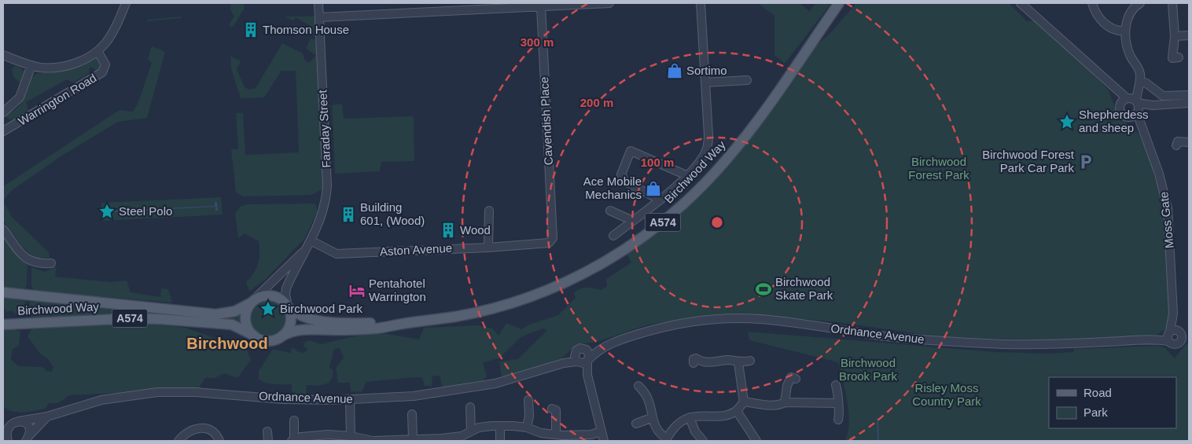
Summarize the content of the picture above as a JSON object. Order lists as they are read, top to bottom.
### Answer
{
  "streets": {
    "main road": ["Birchwood Way", "A574"],
    "street": [
      "Warrington Road",
      "Cavendish Place",
      "Faraday Street",
      "Moss Gate",
      "Aston Avenue",
      "Ordnance Avenue"
    ]
  },
  "crossings": [
    ["Cavendish Place", "Aston Avenue"],
    ["Faraday Street", "Birchwood Way"],
    ["Faraday Street", "A574"],
    ["Faraday Street", "Aston Avenue"],
    ["Birchwood Way", "A574"],
    ["Moss Gate", "Ordnance Avenue"]
  ],
  "districts": ["Birchwood"],
  "parks": ["Birchwood Forest Park", "Birchwood Brook Park", "Risley Moss Country Park"],
  "places": {
    "building": ["Thomson House", "Building 601, (Wood)", "Wood"],
    "shop": ["Sortimo", "Ace Mobile Mechanics"],
    "place": ["Shepherdess and sheep", "Steel Polo", "Birchwood Park"],
    "parking": ["Birchwood Forest Park Car Park"],
    "sports": ["Birchwood Skate Park"],
    "hotel": ["Pentahotel Warrington"]
  },
  "legend": ["Road", "Park"],
  "rings": ["300 m", "200 m", "100 m"]
}
